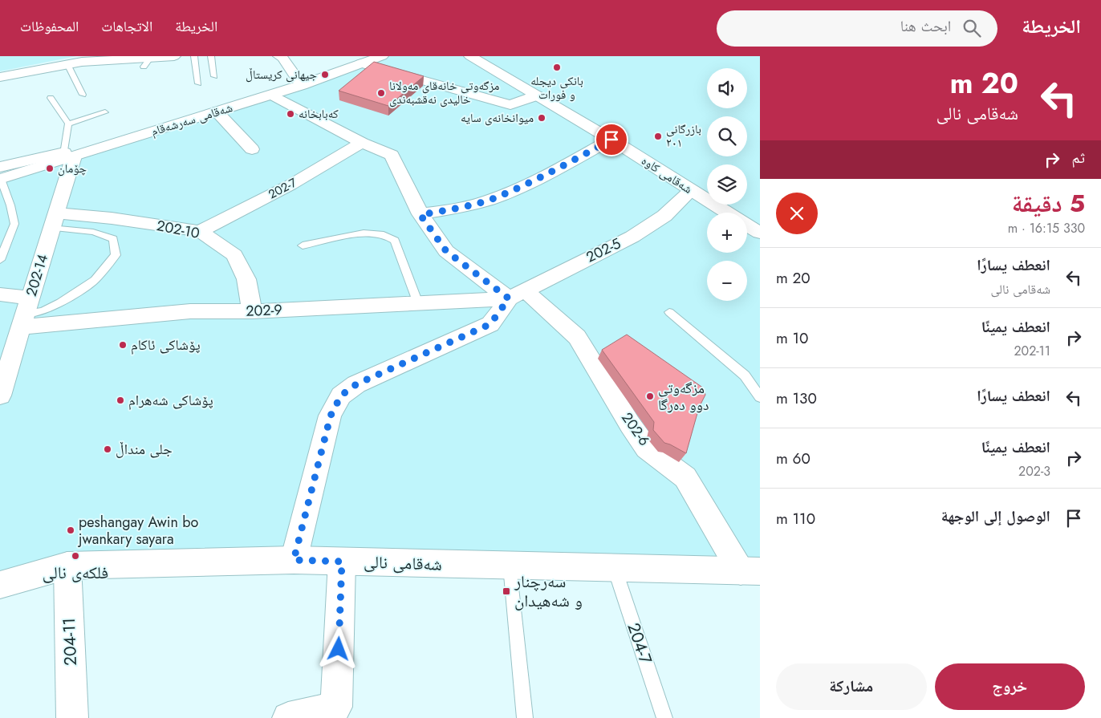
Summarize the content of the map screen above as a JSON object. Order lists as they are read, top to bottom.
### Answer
{
  "streets": {
    "street": [
      "شەقامی سەرشەقام",
      "شەقامی کاوە",
      "202-7",
      "202-10",
      "202-5",
      "202-14",
      "202-9",
      "202-6",
      "شەقامی نالی",
      "204-11"
    ],
    "lane": ["204-7"]
  },
  "crossings": [
    ["شەقامی سەرشەقام", "202-14"],
    ["شەقامی سەرشەقام", "202-6"],
    ["شەقامی کاوە", "202-5"],
    ["202-7", "202-10"],
    ["202-7", "202-6"],
    ["202-10", "202-14"],
    ["202-10", "202-9"],
    ["202-5", "202-9"],
    ["202-5", "202-6"],
    ["202-14", "202-9"],
    ["202-9", "202-6"],
    ["202-6", "شەقامی نالی"],
    ["شەقامی نالی", "204-11"],
    ["شەقامی نالی", "204-7"]
  ],
  "places": {
    "other": [
      "بانکی دیجلە و فورات",
      "جیهانی کریستاڵ",
      "مزگەوتی خانەقای مەولانا خالیدی نەقشبەندی",
      "کەبابخانە",
      "میوانخانەی سایە",
      "بازرگانی ٢٠١",
      "چۆمان",
      "پۆشاکی ئاکام",
      "مزگەوتی دوو دەرگا",
      "پۆشاکی شەھرام",
      "جلی منداڵ",
      "peshangay Awin bo jwankary sayara",
      "فلکەی نالی"
    ],
    "transit": ["سەرچنار و شەهیدان"]
  },
  "page": {
    "header": "الخريطة",
    "search": "ابحث هنا",
    "nav": ["الخريطة", "الاتجاهات", "المحفوظات"],
    "turn": ["20 m", "شەقامی نالی"],
    "map_buttons": ["+", "−"],
    "then": "ثم",
    "heading": ["5 دقيقة", "330 m · 16:15"],
    "list": [
      {
        "name": "انعطف يسارًا",
        "note": "شەقامی نالی",
        "value": "20 m"
      },
      {
        "name": "انعطف يمينًا",
        "note": "202-11",
        "value": "10 m"
      },
      {
        "name": "انعطف يسارًا",
        "value": "130 m"
      },
      {
        "name": "انعطف يمينًا",
        "note": "202-3",
        "value": "60 m"
      },
      {
        "name": "الوصول إلى الوجهة",
        "value": "110 m"
      }
    ],
    "buttons": ["خروج", "مشاركة"]
  }
}
